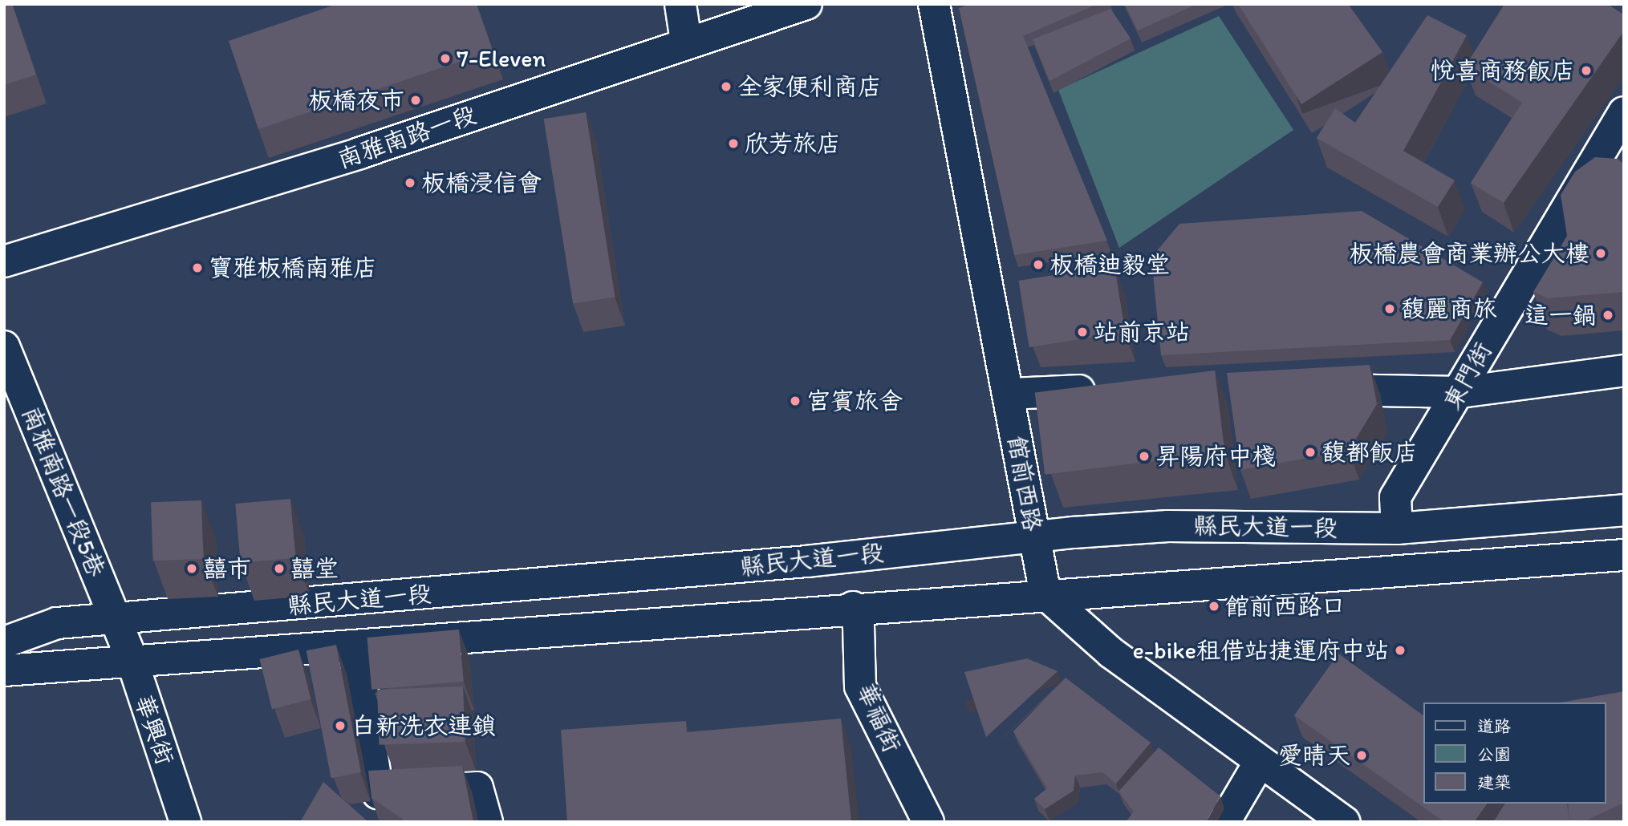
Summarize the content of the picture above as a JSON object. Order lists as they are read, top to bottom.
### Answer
{
  "streets": {
    "main road": [
      "南雅南路一段",
      "東門街",
      "館前西路",
      "南雅南路一段5巷",
      "縣民大道一段",
      "華福街",
      "華興街"
    ]
  },
  "crossings": [
    ["東門街", "縣民大道一段"],
    ["館前西路", "縣民大道一段"],
    ["南雅南路一段5巷", "縣民大道一段"],
    ["南雅南路一段5巷", "華興街"],
    ["縣民大道一段", "華福街"],
    ["縣民大道一段", "華興街"]
  ],
  "places": [
    "7-Eleven",
    "悅喜商務飯店",
    "全家便利商店",
    "板橋夜市",
    "欣芳旅店",
    "板橋浸信會",
    "板橋農會商業辦公大樓",
    "板橋迪毅堂",
    "寶雅板橋南雅店",
    "馥麗商旅",
    "這一鍋",
    "站前京站",
    "宮賓旅舍",
    "馥都飯店",
    "昇陽府中棧",
    "囍市",
    "囍堂",
    "館前西路口",
    "e-bike租借站捷運府中站",
    "白新洗衣連鎖",
    "愛晴天"
  ],
  "legend": ["道路", "公園", "建築"]
}
